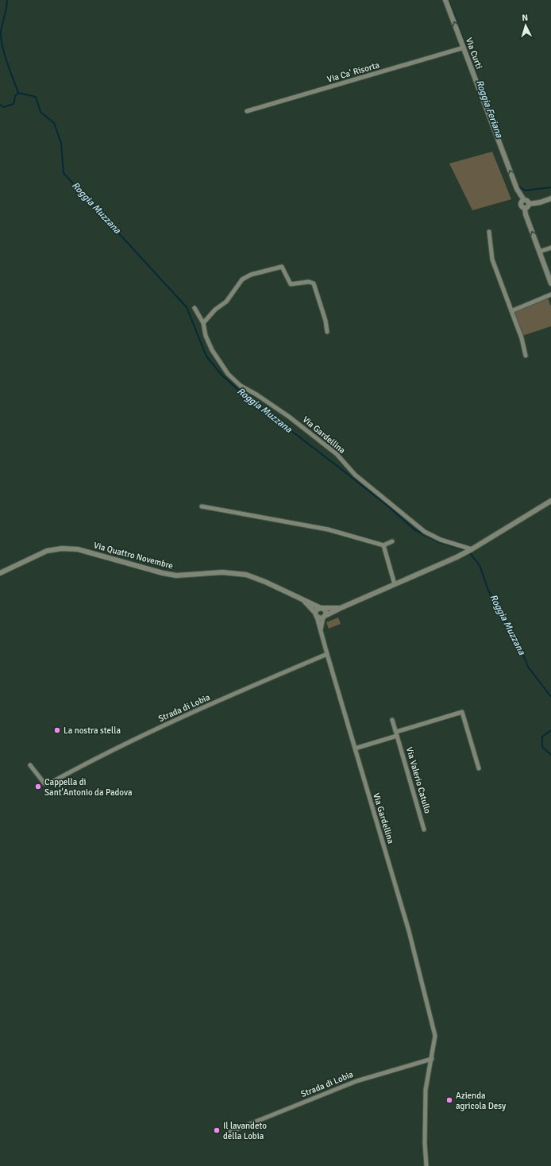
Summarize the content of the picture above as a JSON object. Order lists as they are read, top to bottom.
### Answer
{
  "streets": {
    "street": [
      "Via Curti",
      "Via Ca' Risorta",
      "Via Gardellina",
      "Via Quattro Novembre",
      "Strada di Lobia",
      "Via Valerio Catullo"
    ]
  },
  "crossings": [
    ["Via Curti", "Via Ca' Risorta"],
    ["Via Gardellina", "Via Quattro Novembre"],
    ["Via Gardellina", "Strada di Lobia"]
  ],
  "one_way": ["Via Curti"],
  "water": ["Roggia Feriana", "Roggia Muzzana"],
  "places": [
    "La nostra stella",
    "Cappella di Sant'Antonio da Padova",
    "Azienda agricola Desy",
    "Il lavandeto della Lobia"
  ],
  "north": "top"
}
